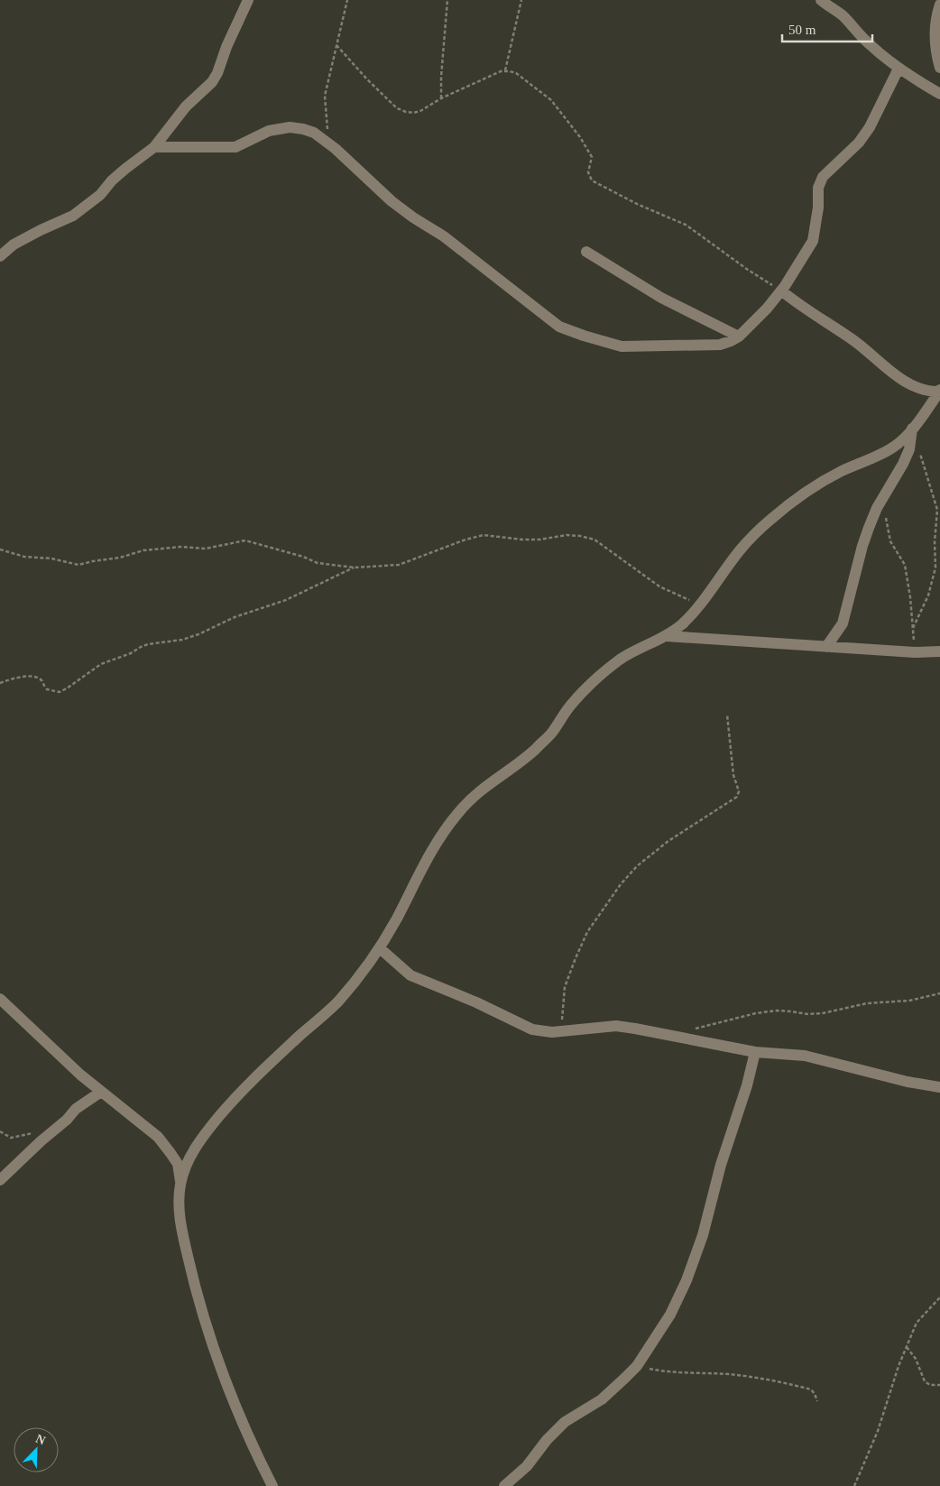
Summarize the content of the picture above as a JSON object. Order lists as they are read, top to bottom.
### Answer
{
  "scale_bar": "50 m",
  "north": "top right"
}
